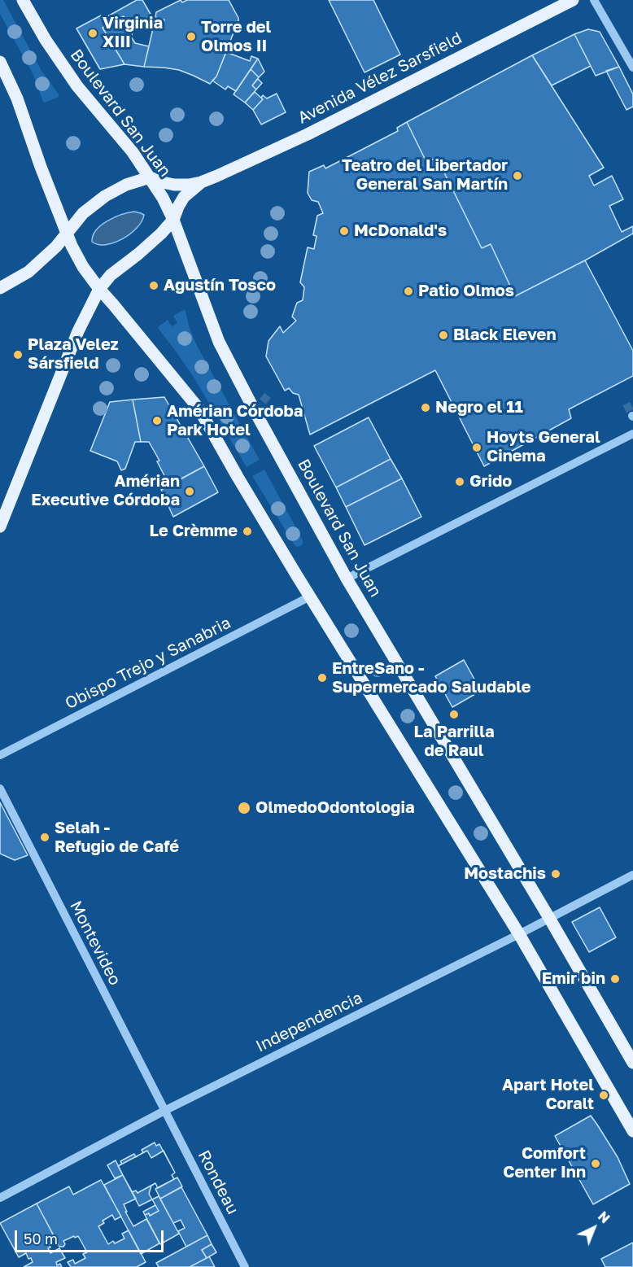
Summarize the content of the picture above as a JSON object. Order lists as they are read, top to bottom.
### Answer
{
  "streets": {
    "main road": ["Avenida Vélez Sarsfield", "Boulevard San Juan"],
    "street": [
      "Obispo Trejo y Sanabria",
      "Montevideo",
      "Independencia",
      "Rondeau"
    ]
  },
  "crossings": [
    ["Avenida Vélez Sarsfield", "Boulevard San Juan"],
    ["Boulevard San Juan", "Independencia"],
    ["Montevideo", "Independencia"],
    ["Montevideo", "Rondeau"],
    ["Independencia", "Rondeau"]
  ],
  "places": [
    "Virginia XIII",
    "Torre del Olmos II",
    "Teatro del Libertador General San Martín",
    "McDonald's",
    "Agustín Tosco",
    "Patio Olmos",
    "Black Eleven",
    "Plaza Velez Sársfield",
    "Negro el 11",
    "Amérian Córdoba Park Hotel",
    "Hoyts General Cinema",
    "Grido",
    "Amérian Executive Córdoba",
    "Le Crèmme",
    "EntreSano - Supermercado Saludable",
    "La Parrilla de Raul",
    "OlmedoOdontologia",
    "Selah - Refugio de Café",
    "Mostachis",
    "Emir bin",
    "Apart Hotel Coralt",
    "Comfort Center Inn"
  ],
  "scale_bar": "50 m",
  "north": "top right"
}
